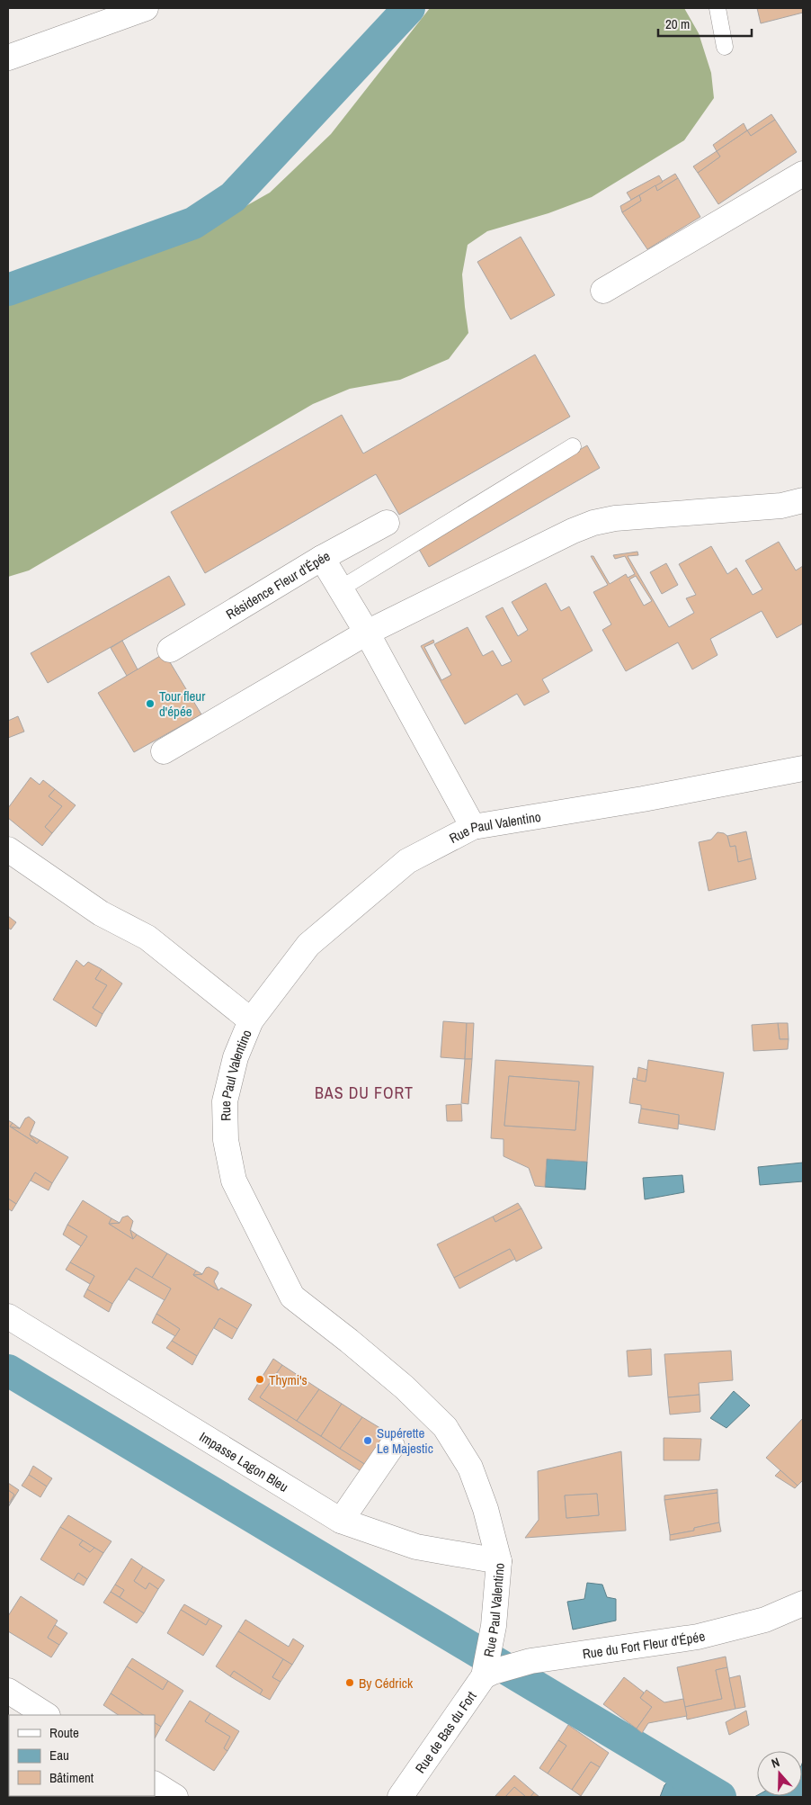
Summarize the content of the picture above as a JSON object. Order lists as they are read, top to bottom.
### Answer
{
  "streets": {
    "street": [
      "Résidence Fleur d'Épée",
      "Rue Paul Valentino",
      "Impasse Lagon Bleu",
      "Rue du Fort Fleur d'Épée",
      "Rue de Bas du Fort"
    ]
  },
  "crossings": [
    ["Rue Paul Valentino", "Impasse Lagon Bleu"],
    ["Rue Paul Valentino", "Rue du Fort Fleur d'Épée"],
    ["Rue Paul Valentino", "Rue de Bas du Fort"],
    ["Rue du Fort Fleur d'Épée", "Rue de Bas du Fort"]
  ],
  "districts": ["BAS DU FORT"],
  "places": [
    "Tour fleur d'épée",
    "Thymi's",
    "Supérette Le Majestic",
    "By Cédrick"
  ],
  "legend": ["Route", "Eau", "Bâtiment"],
  "scale_bar": "20 m",
  "north": "top"
}
